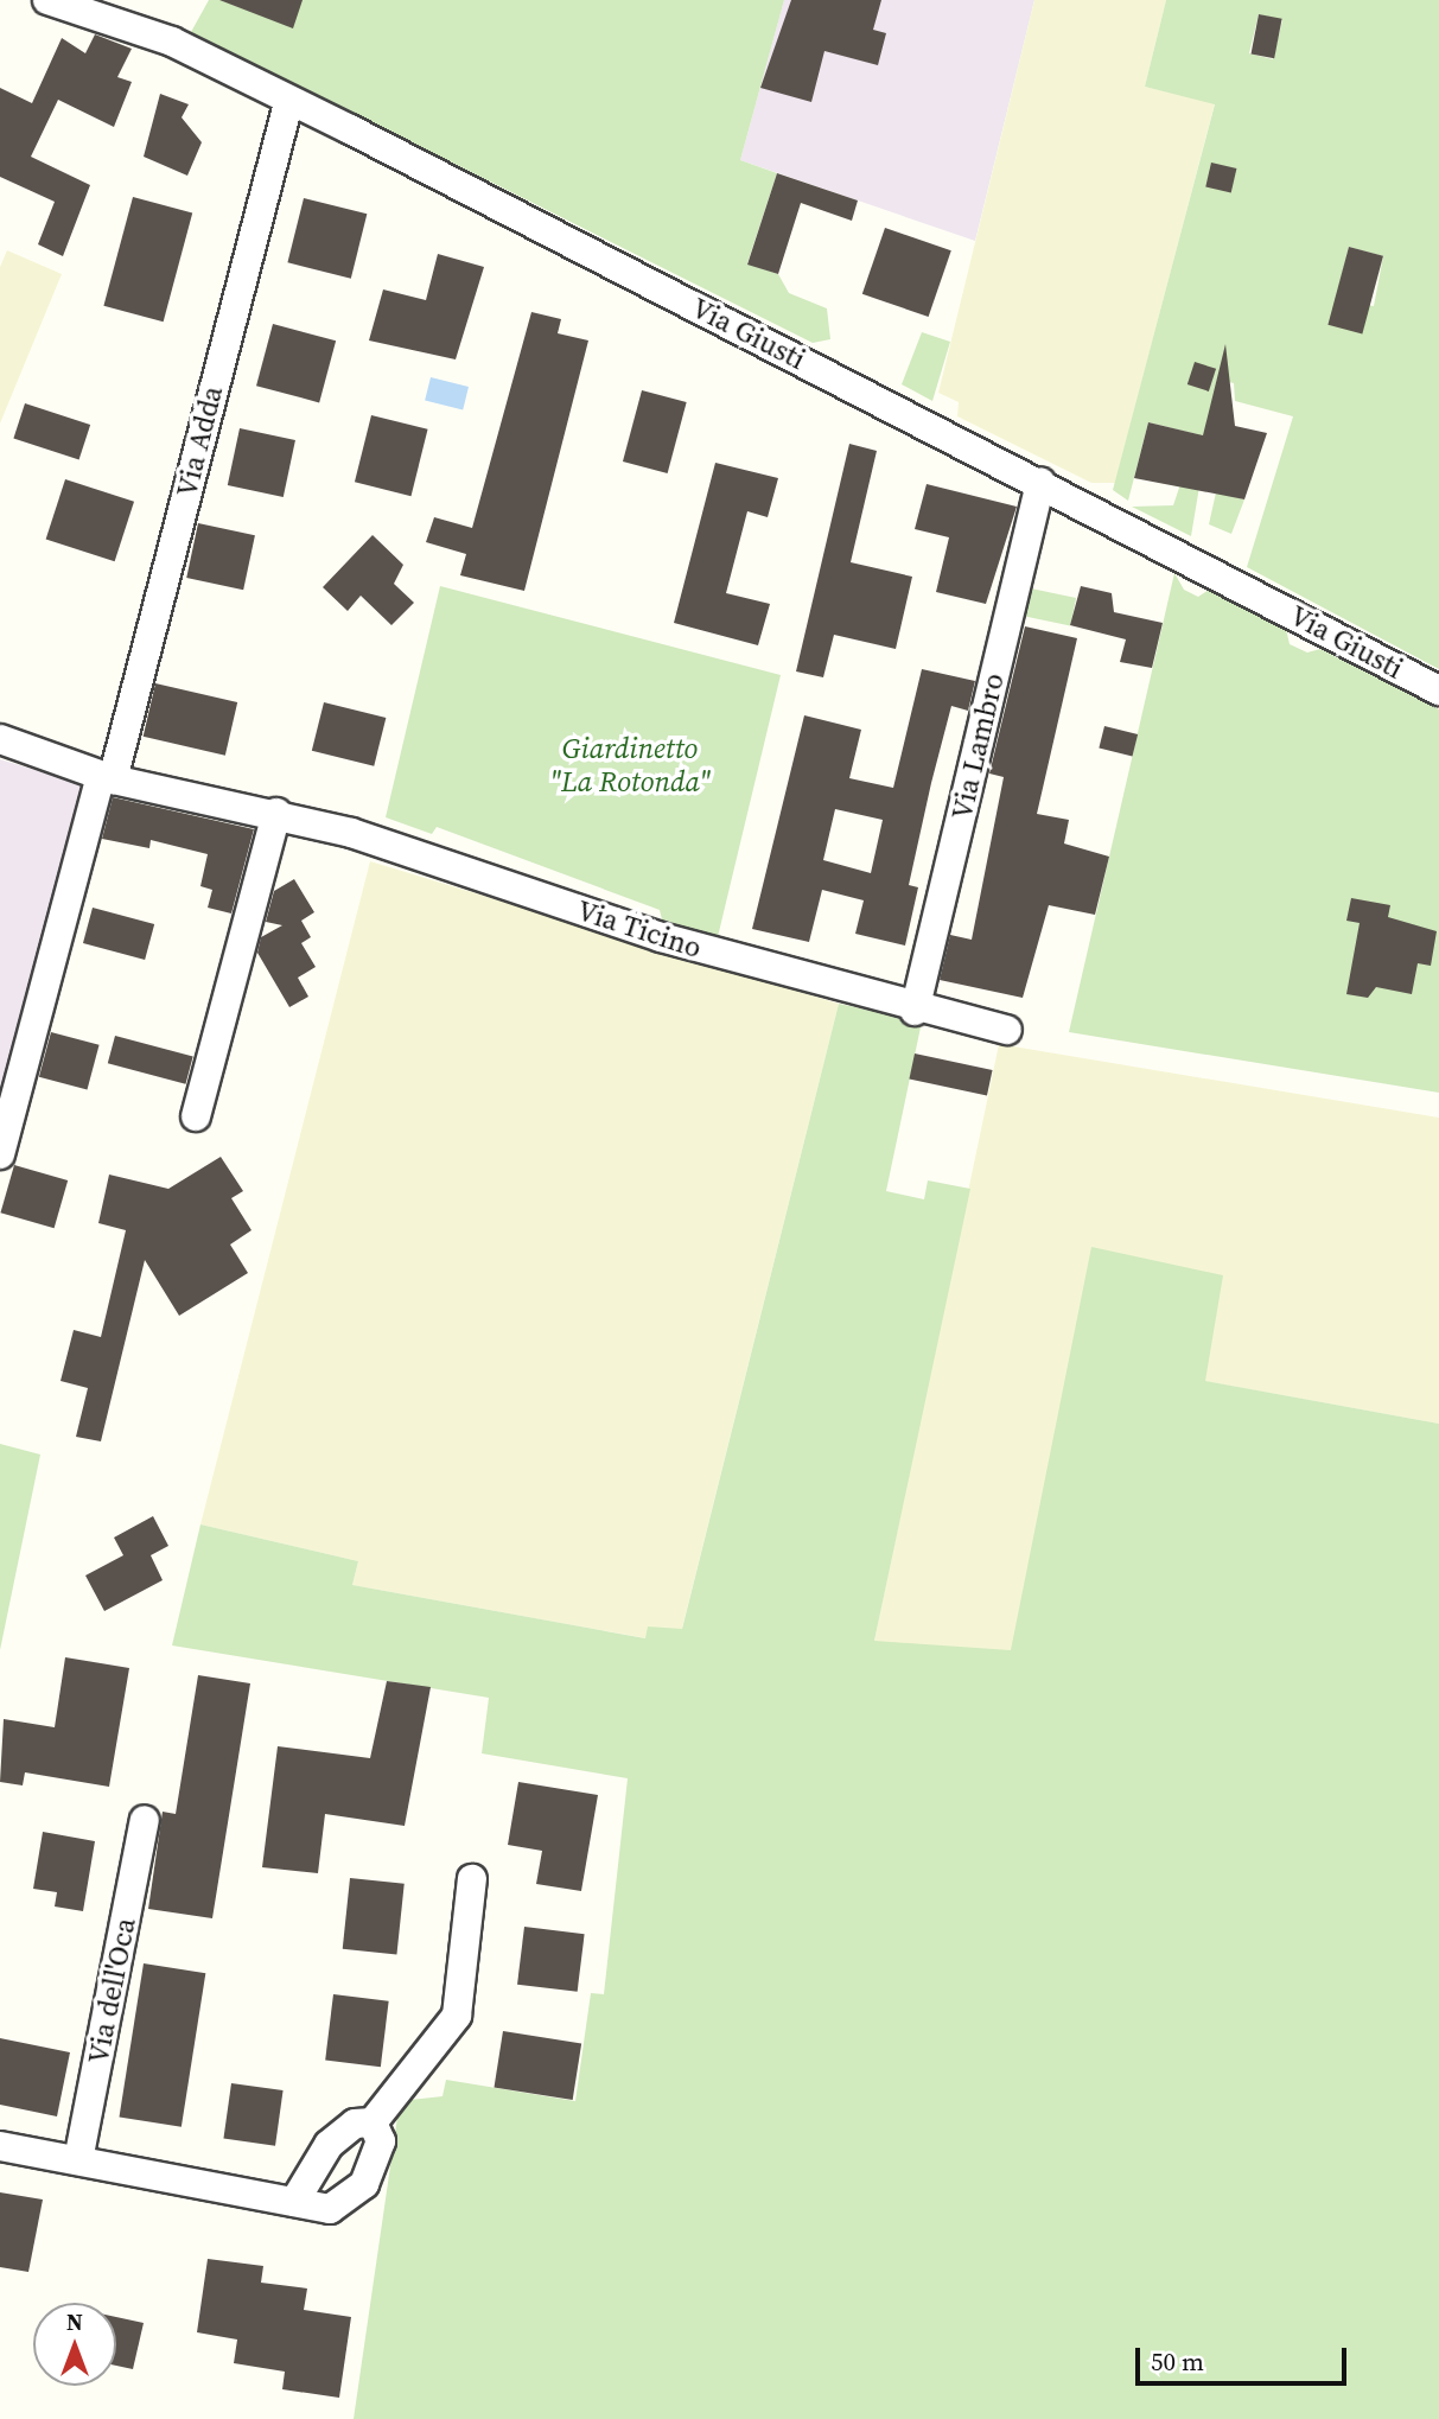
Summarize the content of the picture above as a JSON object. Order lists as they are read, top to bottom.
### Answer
{
  "streets": {
    "street": [
      "Via Giusti",
      "Via Adda",
      "Via Lambro",
      "Via Ticino",
      "Via dell'Oca"
    ]
  },
  "crossings": [
    ["Via Giusti", "Via Adda"],
    ["Via Giusti", "Via Lambro"],
    ["Via Adda", "Via Ticino"],
    ["Via Lambro", "Via Ticino"]
  ],
  "parks": ["Giardinetto \"La Rotonda\""],
  "scale_bar": "50 m",
  "north": "top"
}
